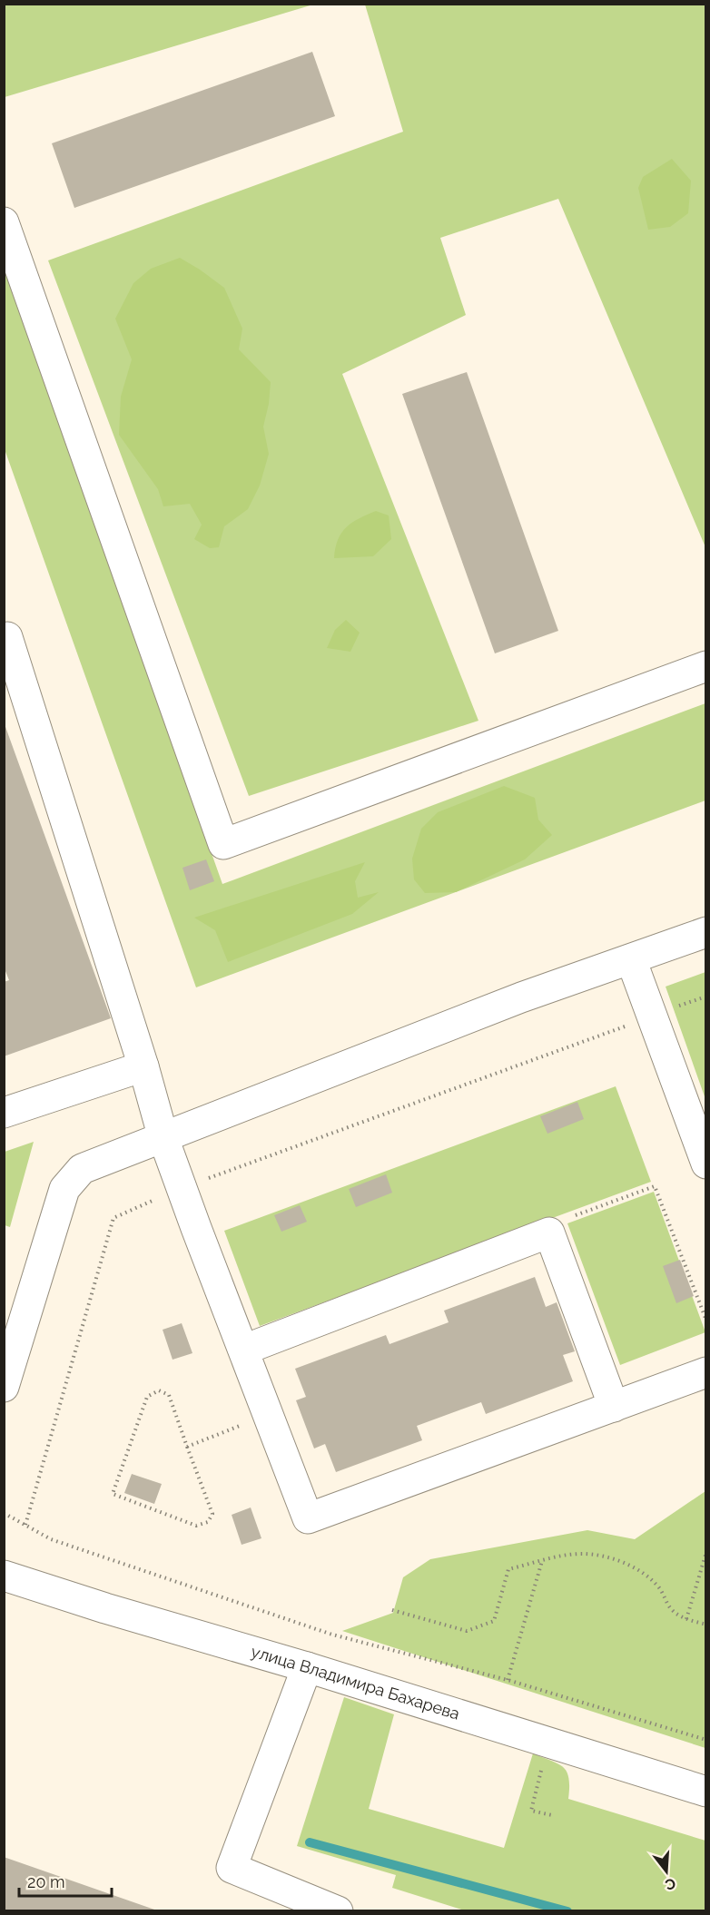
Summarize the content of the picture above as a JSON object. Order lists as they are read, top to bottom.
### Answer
{
  "streets": {
    "street": ["улица Владимира Бахарева"]
  },
  "scale_bar": "20 m",
  "north": "bottom"
}
